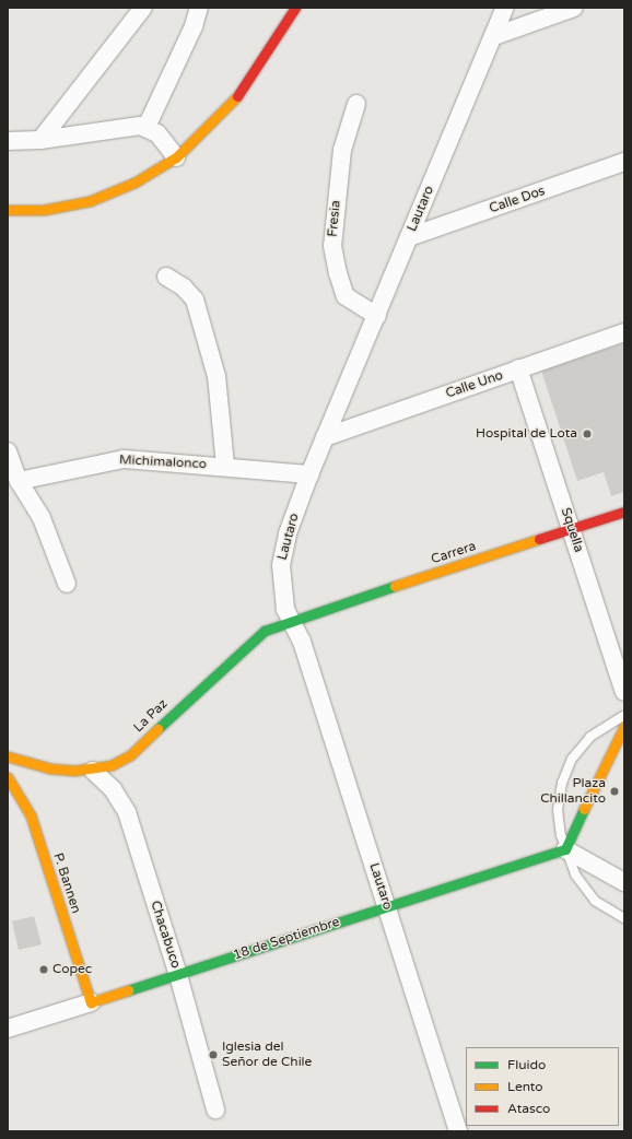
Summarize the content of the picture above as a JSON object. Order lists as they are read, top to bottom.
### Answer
{
  "streets": {
    "street": [
      "Calle Dos",
      "Lautaro",
      "Fresia",
      "Calle Uno",
      "Michimalonco",
      "Squella",
      "Carrera",
      "La Paz",
      "P. Bannen",
      "Chacabuco",
      "18 de Septiembre"
    ]
  },
  "crossings": [
    ["Calle Dos", "Lautaro"],
    ["Lautaro", "Fresia"],
    ["Lautaro", "Calle Uno"],
    ["Lautaro", "Michimalonco"],
    ["Lautaro", "Carrera"],
    ["Lautaro", "La Paz"],
    ["Lautaro", "18 de Septiembre"],
    ["Calle Uno", "Squella"],
    ["Squella", "Carrera"],
    ["Carrera", "La Paz"],
    ["La Paz", "Chacabuco"],
    ["P. Bannen", "18 de Septiembre"],
    ["Chacabuco", "18 de Septiembre"]
  ],
  "places": [
    "Hospital de Lota",
    "Plaza Chillancito",
    "Copec",
    "Iglesia del Señor de Chile"
  ],
  "legend": ["Fluido", "Lento", "Atasco"]
}
